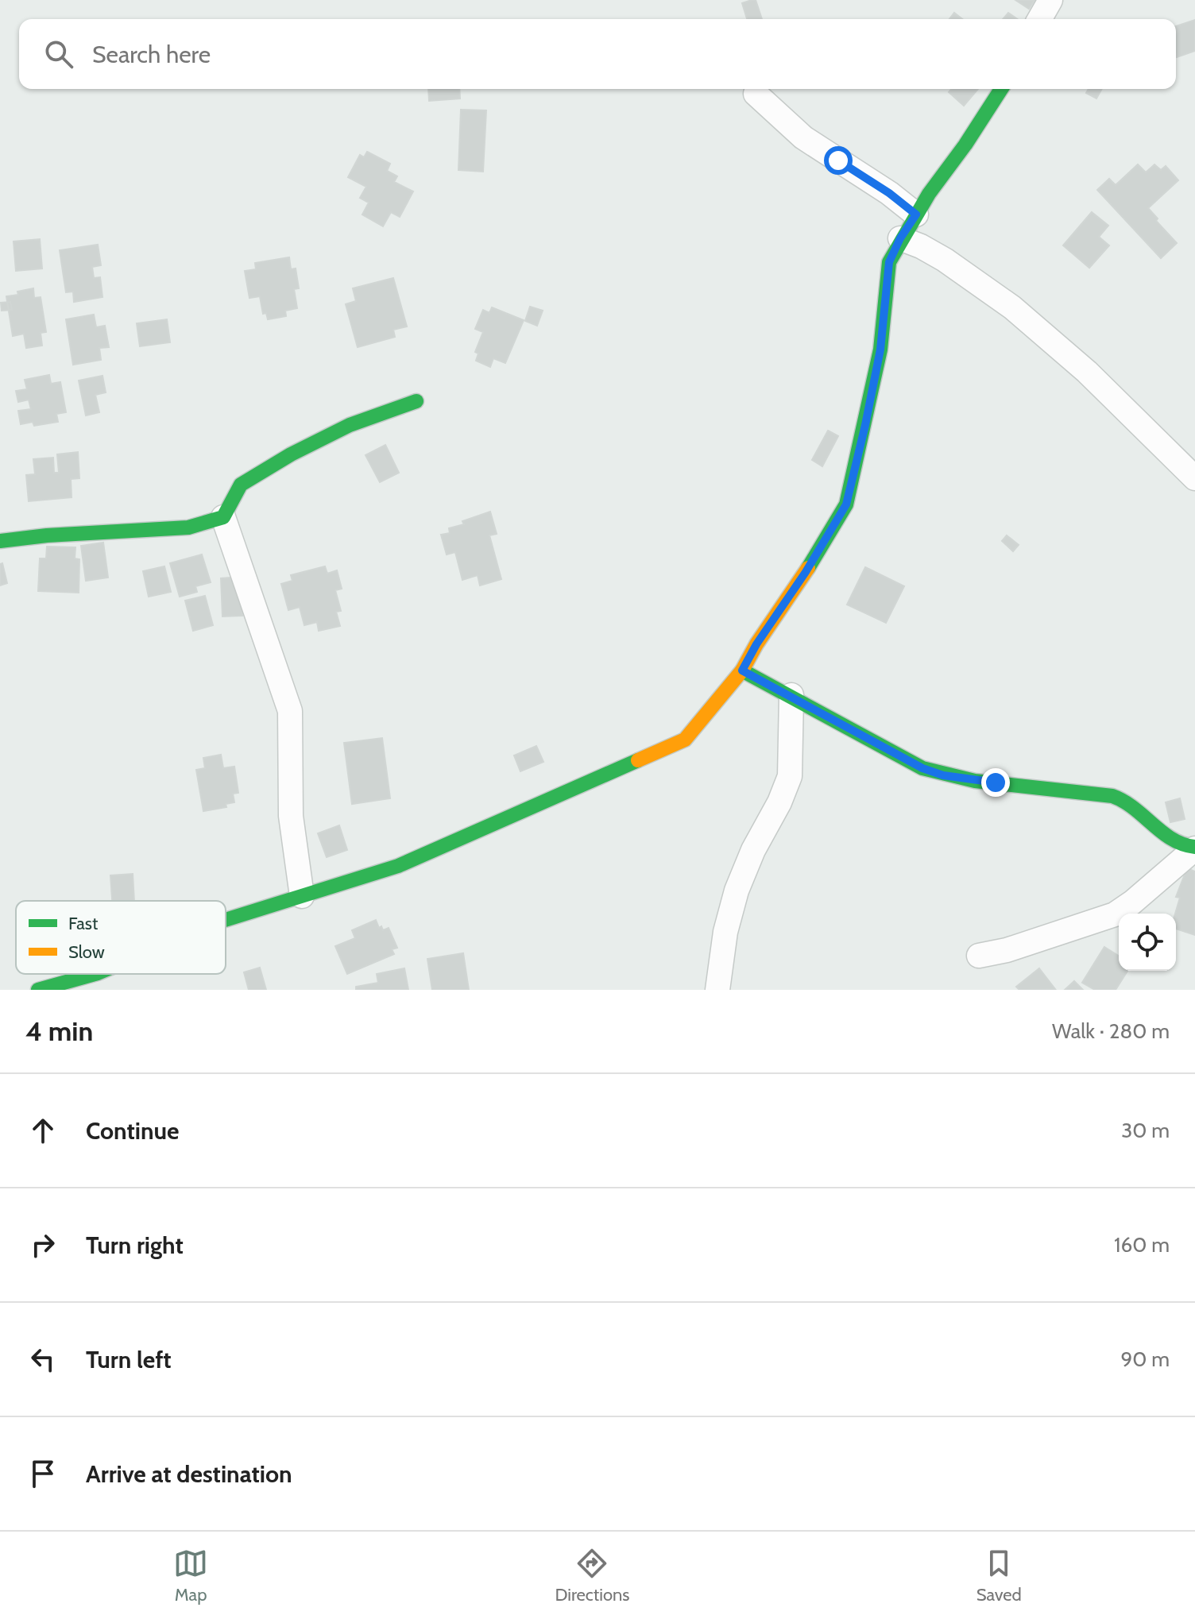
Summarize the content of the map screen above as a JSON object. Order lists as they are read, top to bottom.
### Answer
{
  "legend": ["Fast", "Slow"],
  "page": {
    "search": "Search here",
    "heading": ["4 min", "Walk · 280 m"],
    "list": [
      ["Continue", "30 m"],
      ["Turn right", "160 m"],
      ["Turn left", "90 m"],
      "Arrive at destination"
    ],
    "nav": ["Map", "Directions", "Saved"]
  }
}
